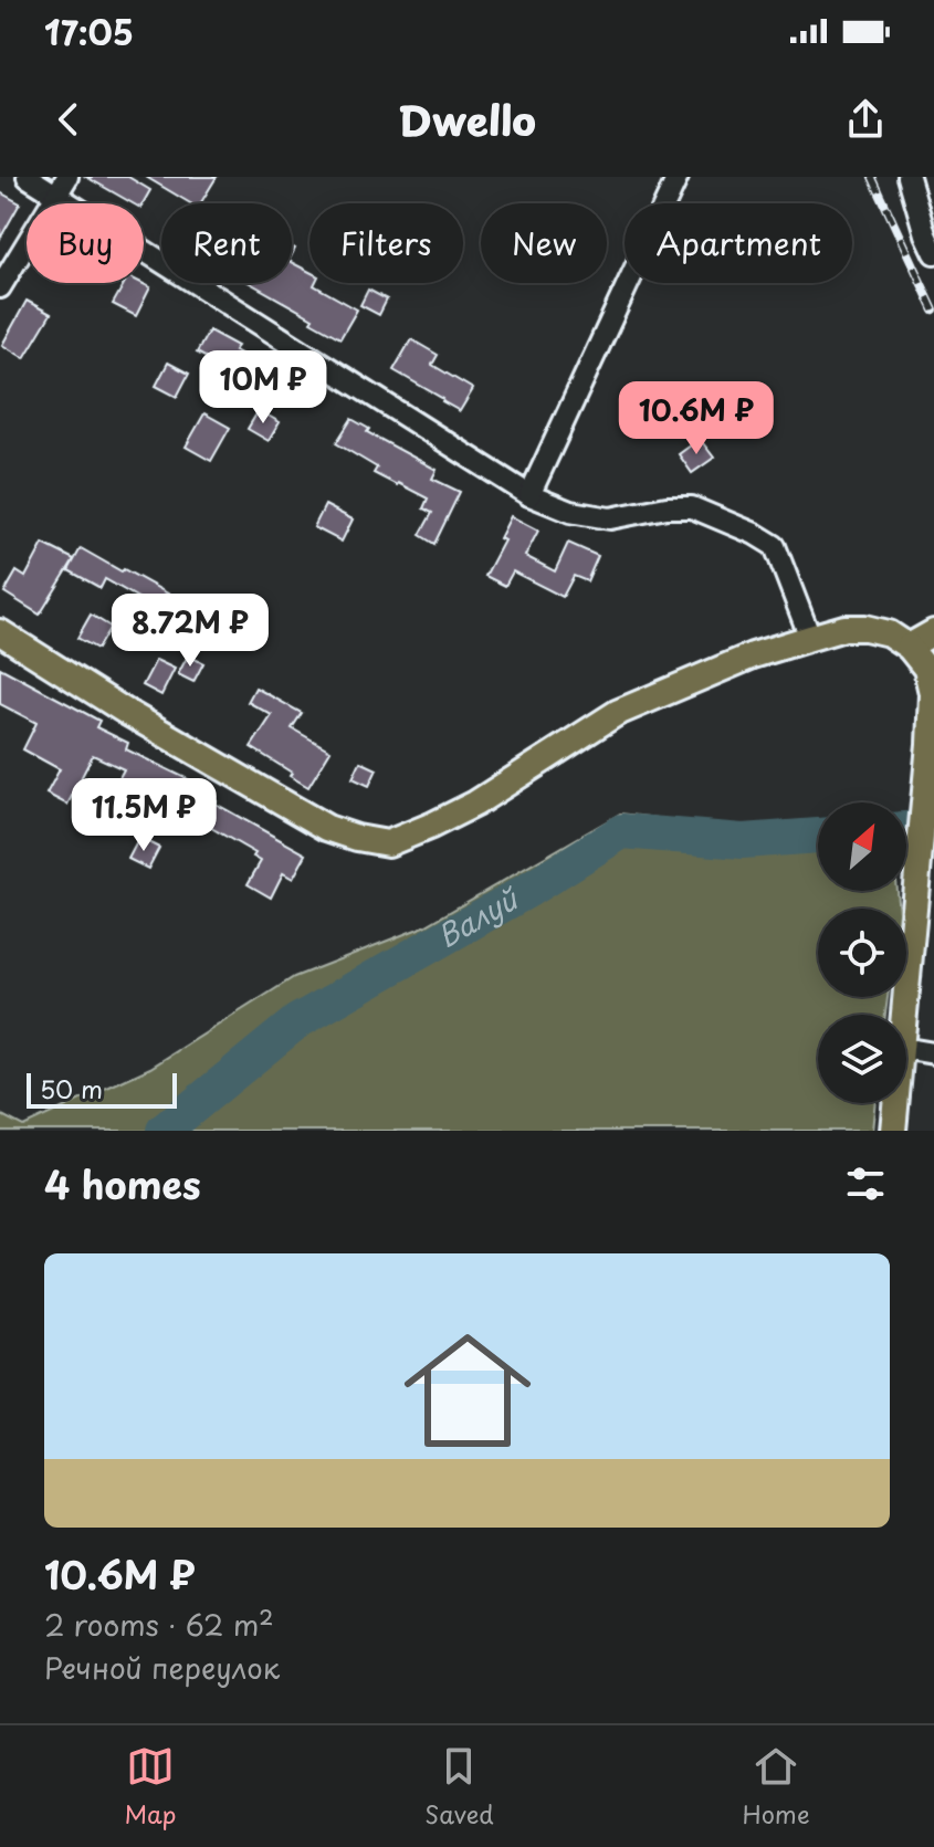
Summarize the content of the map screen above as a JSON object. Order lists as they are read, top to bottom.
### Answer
{
  "water": ["Валуй"],
  "scale_bar": "50 m",
  "north": "top right",
  "page": {
    "status": "17:05",
    "header": "Dwello",
    "chip": [
      "Buy",
      "Rent",
      "Filters",
      "New",
      "Apartment"
    ],
    "price": [
      "10M ₽",
      "10.6M ₽",
      "8.72M ₽",
      "11.5M ₽"
    ],
    "scale": "50 m",
    "heading": "4 homes",
    "list": [
      {
        "name": "10.6M ₽",
        "note": "2 rooms · 62 m² · Речной переулок"
      }
    ],
    "tabs": ["Map", "Saved", "Home"]
  }
}
